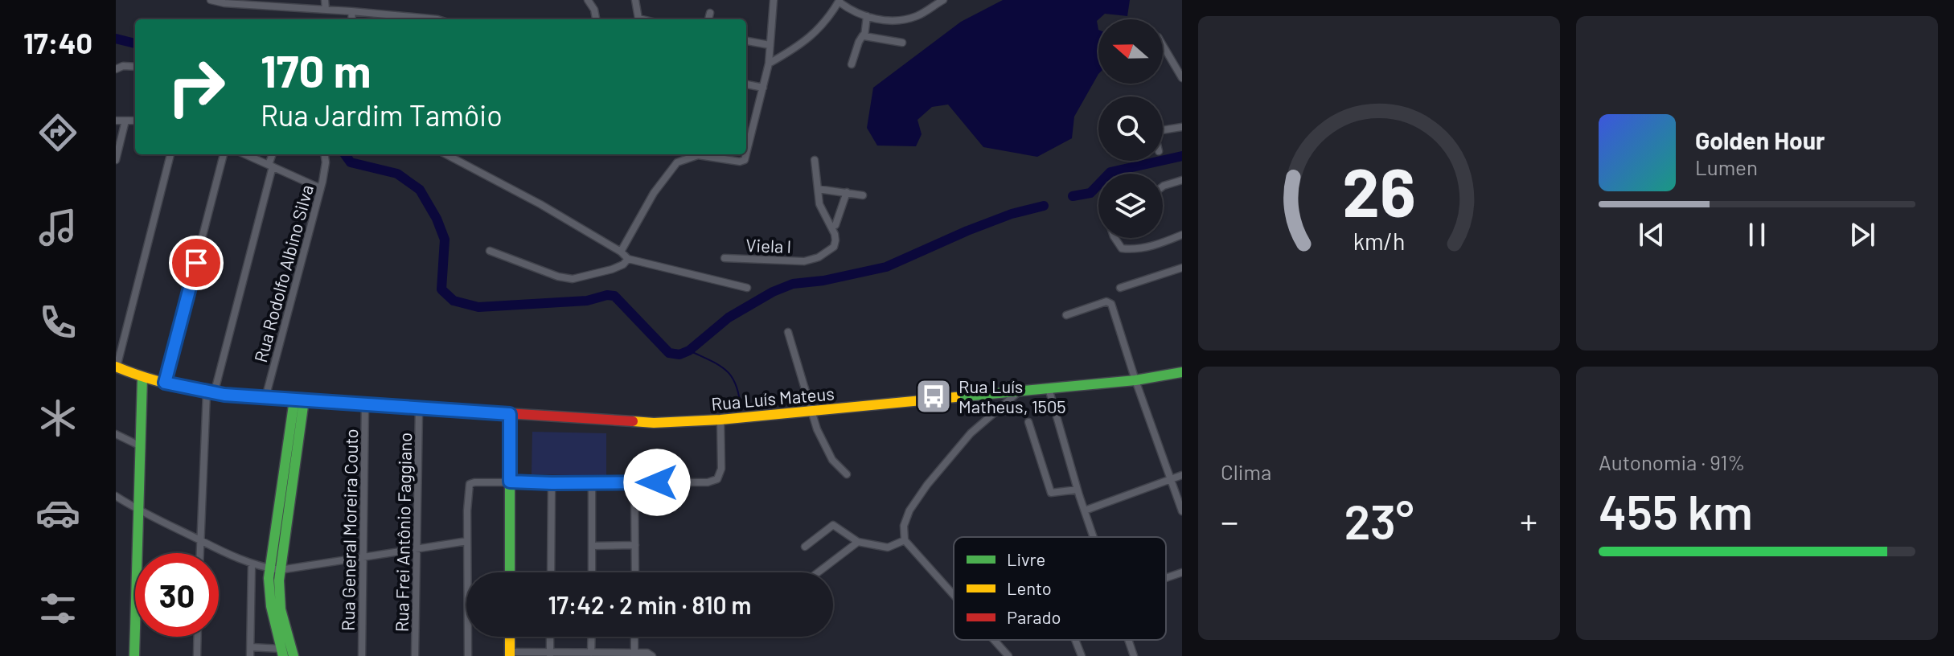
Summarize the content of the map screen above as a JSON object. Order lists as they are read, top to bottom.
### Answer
{
  "streets": {
    "main road": ["Rua Luís Mateus"],
    "street": [
      "Viela I",
      "Rua Rodolfo Albino Silva",
      "Rua General Moreira Couto",
      "Rua Frei Antônio Faggiano"
    ]
  },
  "crossings": [
    ["Rua Rodolfo Albino Silva", "Rua Luís Mateus"],
    ["Rua Luís Mateus", "Rua General Moreira Couto"],
    ["Rua Luís Mateus", "Rua Frei Antônio Faggiano"]
  ],
  "places": {
    "bus stop": ["Rua Luís Matheus, 1505"]
  },
  "legend": ["Livre", "Lento", "Parado"],
  "north": "left",
  "page": {
    "tabs": "17:40",
    "turn": ["170 m", "Rua Jardim Tamôio"],
    "song": ["Golden Hour", "Lumen"],
    "tile": [
      "Clima",
      ["Autonomia · 91%", "455 km"]
    ],
    "heat": ["−", "23°", "+"],
    "limit": "30",
    "trip": "17:42 · 2 min · 810 m",
    "gauge": ["26", "km/h"]
  }
}
